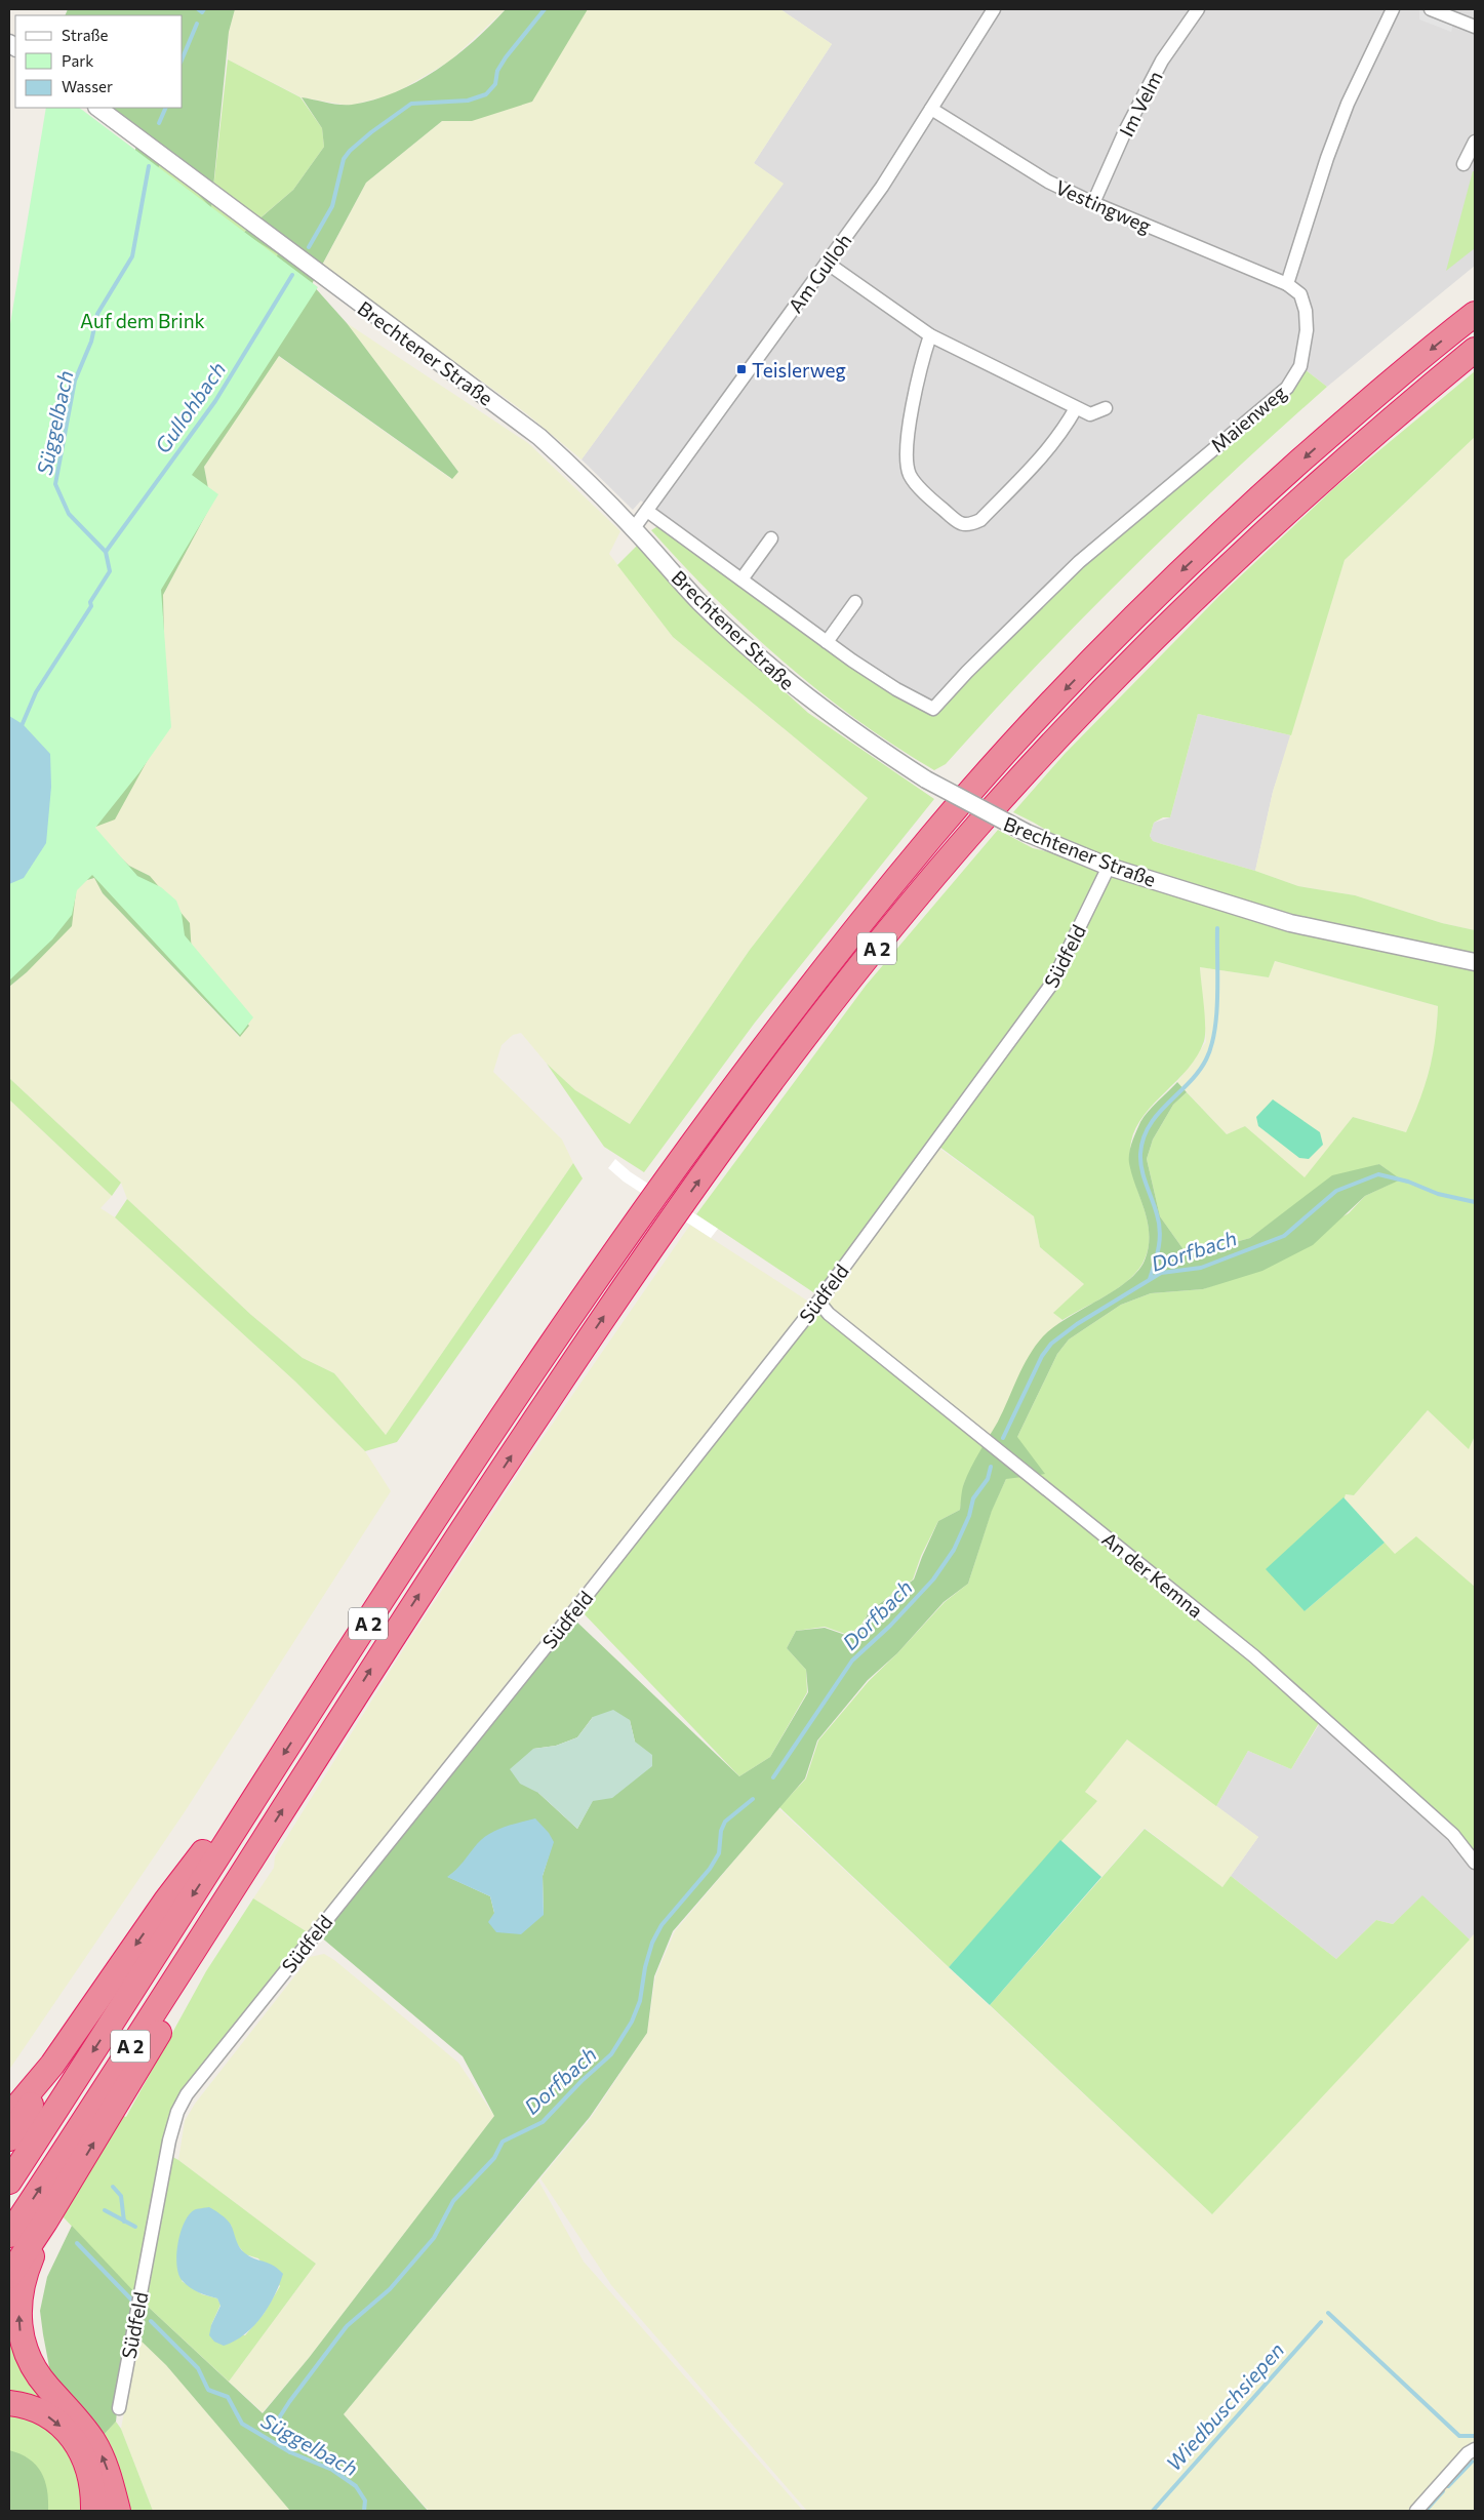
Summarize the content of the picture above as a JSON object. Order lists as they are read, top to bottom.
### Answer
{
  "streets": {
    "highway": ["A 2"],
    "street": [
      "Im Velm",
      "Vestingweg",
      "Am Gulloh",
      "Brechtener Straße",
      "Maienweg",
      "Südfeld",
      "An der Kemna"
    ]
  },
  "crossings": [
    ["Im Velm", "Vestingweg"],
    ["Vestingweg", "Am Gulloh"],
    ["Vestingweg", "Maienweg"],
    ["Am Gulloh", "Brechtener Straße"],
    ["Brechtener Straße", "Maienweg"],
    ["Brechtener Straße", "Südfeld"],
    ["Südfeld", "An der Kemna"]
  ],
  "water": [
    "Gullohbach",
    "Süggelbach",
    "Dorfbach",
    "Wiedbuschsiepen"
  ],
  "parks": ["Auf dem Brink"],
  "places": {
    "transit": ["Teislerweg"]
  },
  "legend": ["Straße", "Park", "Wasser"]
}
